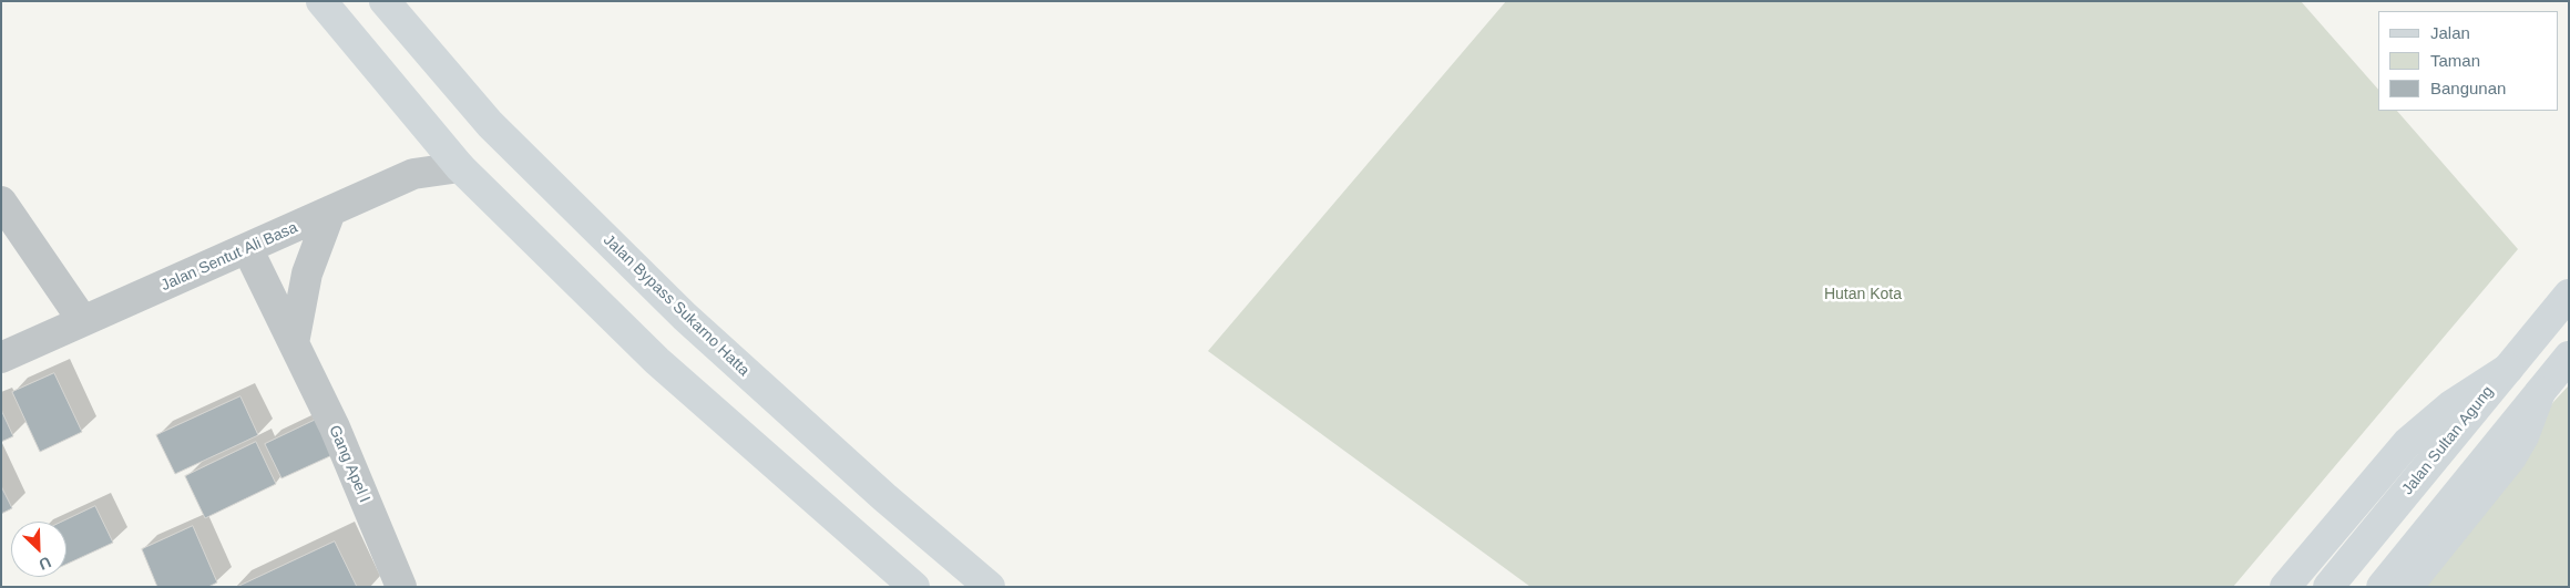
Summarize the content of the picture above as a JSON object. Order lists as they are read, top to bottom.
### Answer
{
  "streets": {
    "main road": ["Jalan Bypass Sukarno Hatta", "Jalan Sultan Agung"],
    "street": ["Jalan Sentut Ali Basa", "Gang Apel I"]
  },
  "crossings": [
    ["Jalan Sentut Ali Basa", "Gang Apel I"]
  ],
  "parks": ["Hutan Kota"],
  "legend": ["Jalan", "Taman", "Bangunan"],
  "north": "bottom right"
}
